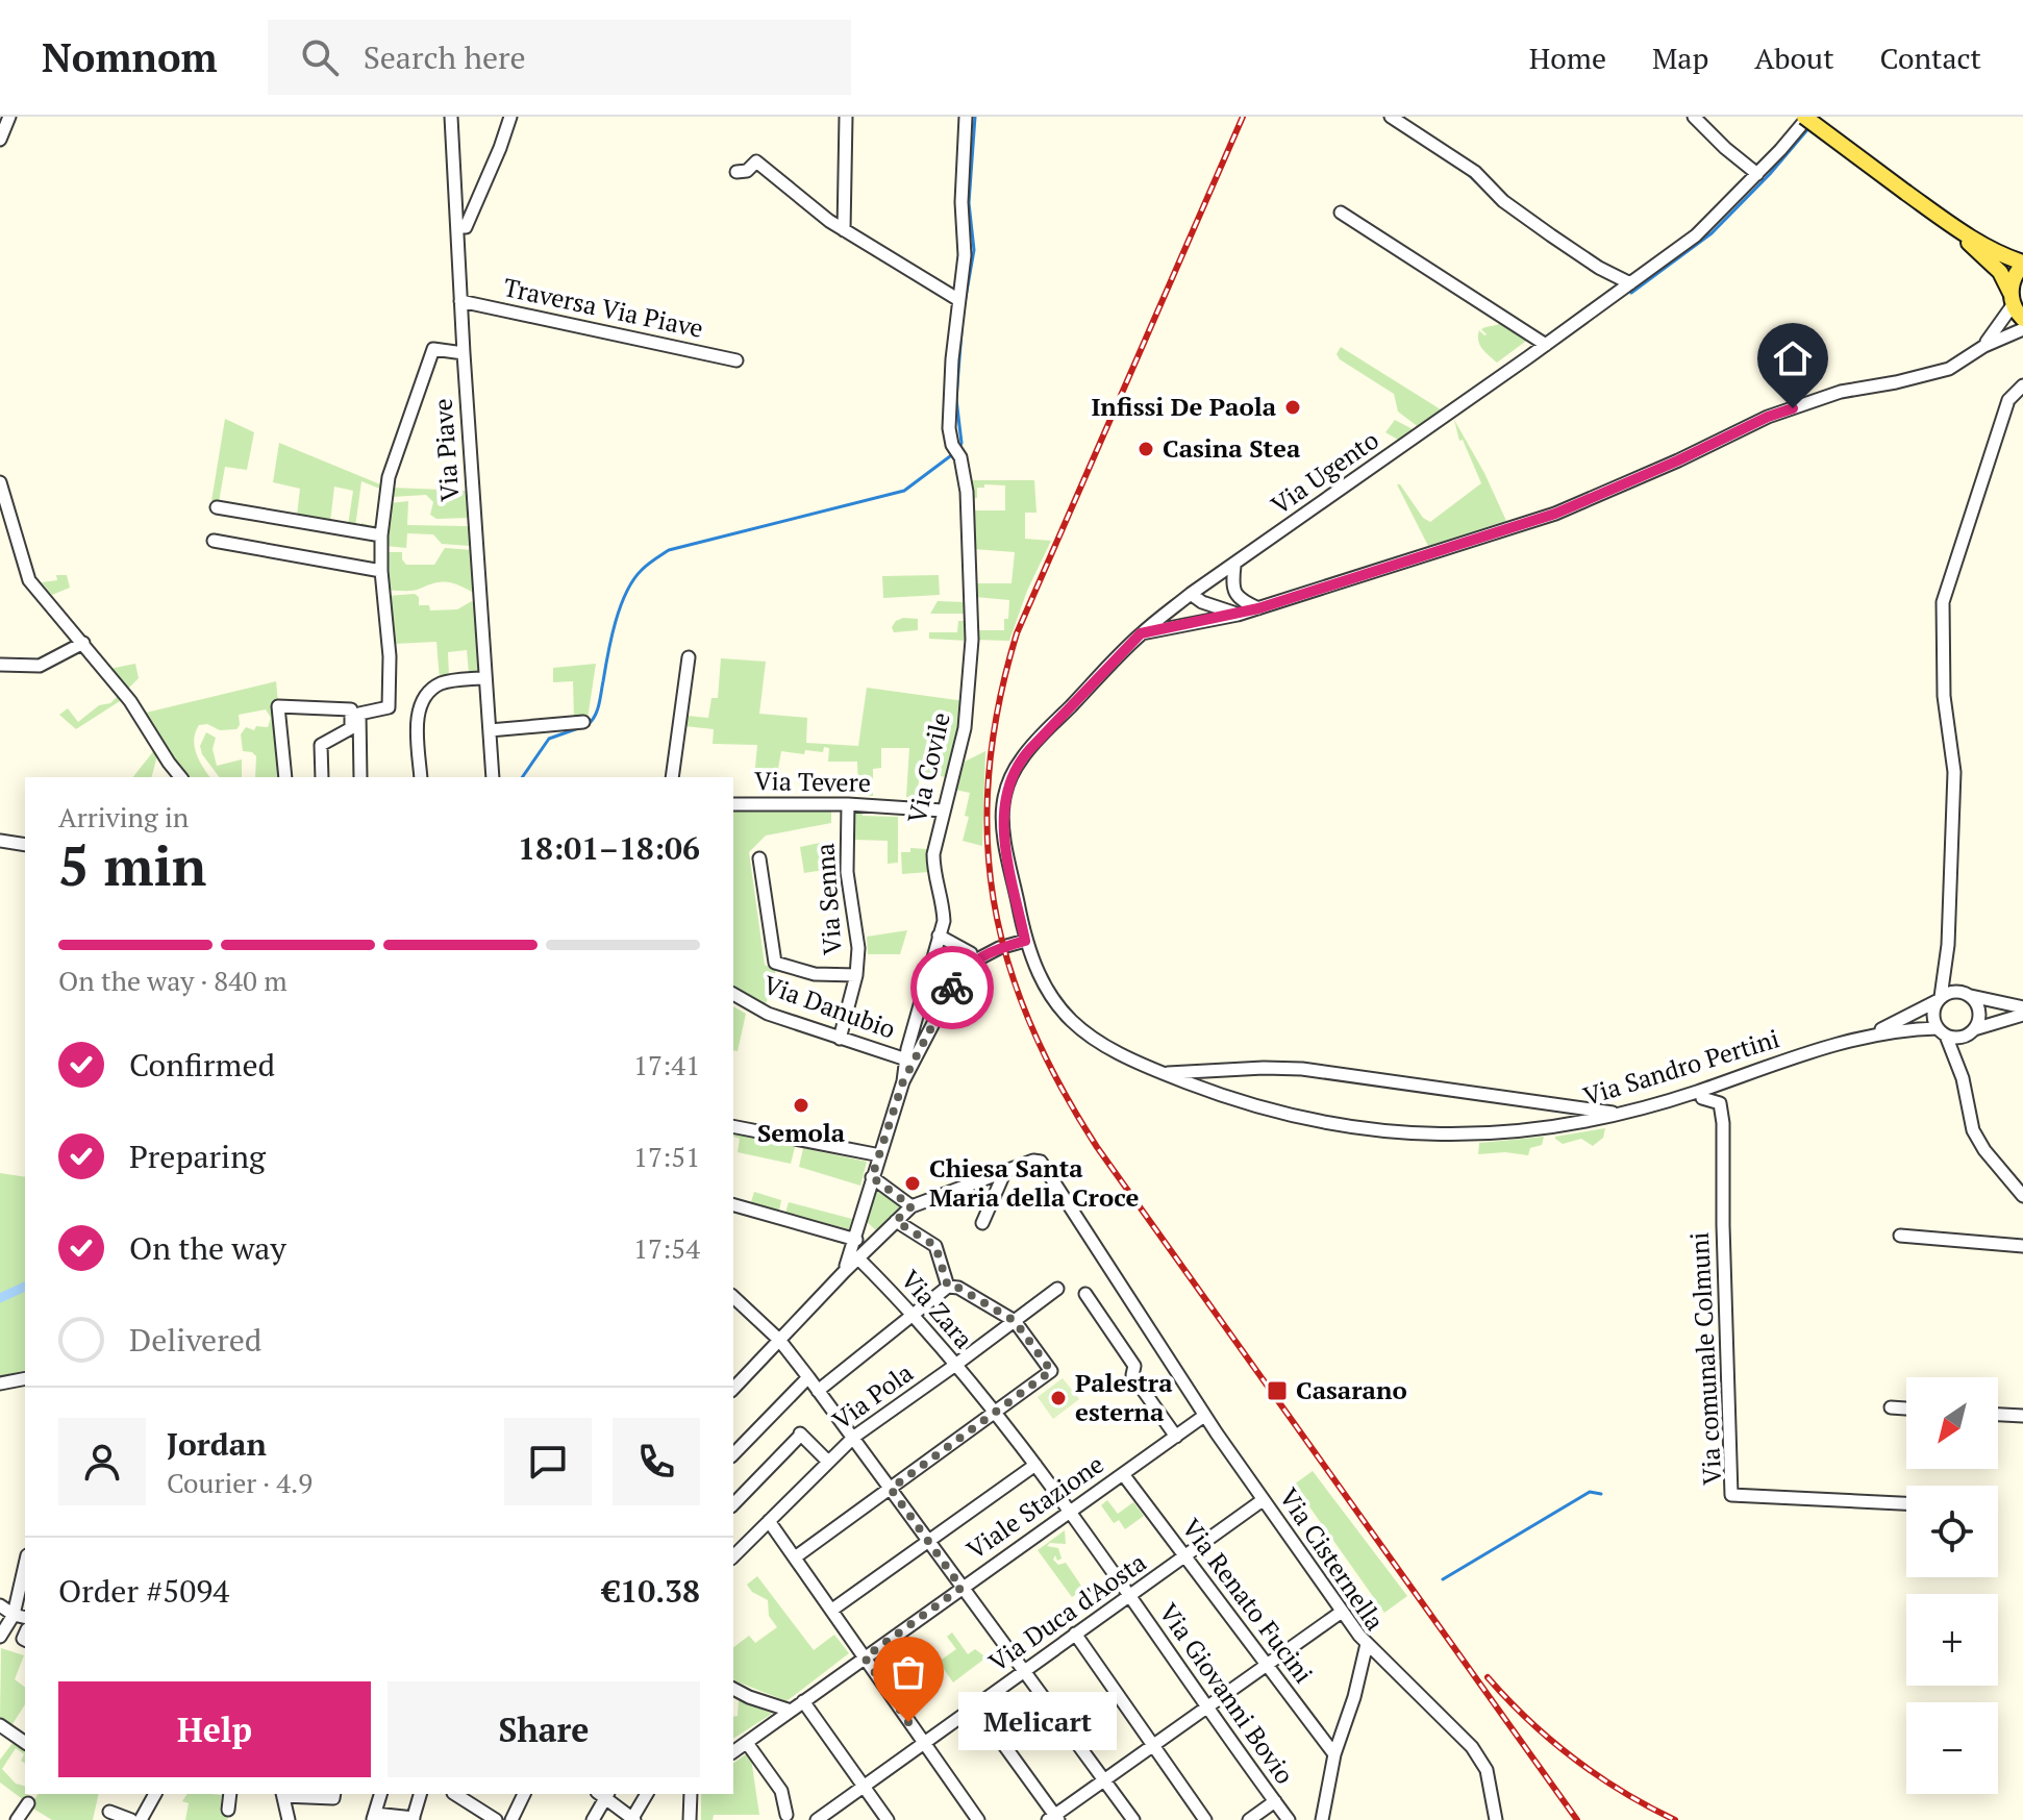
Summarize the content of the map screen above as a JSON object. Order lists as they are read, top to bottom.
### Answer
{
  "streets": {
    "street": [
      "Traversa Via Piave",
      "Via Piave",
      "Via Ugento",
      "Via Covile",
      "Via Tevere",
      "Via Senna",
      "Via Danubio",
      "Via Sandro Pertini",
      "Via Zara",
      "Via comunale Colmuni",
      "Via Pola",
      "Viale Stazione",
      "Via Cisternella",
      "Via Renato Fucini",
      "Via Duca d'Aosta",
      "Via Giovanni Bovio"
    ]
  },
  "crossings": [
    ["Traversa Via Piave", "Via Piave"],
    ["Via Ugento", "Via Sandro Pertini"],
    ["Via Covile", "Via Tevere"],
    ["Via Covile", "Via Danubio"],
    ["Via Tevere", "Via Senna"],
    ["Via Senna", "Via Danubio"],
    ["Via Zara", "Via Pola"],
    ["Via Zara", "Viale Stazione"],
    ["Via Zara", "Via Giovanni Bovio"],
    ["Viale Stazione", "Via Cisternella"],
    ["Viale Stazione", "Via Renato Fucini"],
    ["Viale Stazione", "Via Giovanni Bovio"],
    ["Via Cisternella", "Via Renato Fucini"],
    ["Via Cisternella", "Via Duca d'Aosta"],
    ["Via Renato Fucini", "Via Duca d'Aosta"],
    ["Via Duca d'Aosta", "Via Giovanni Bovio"]
  ],
  "places": {
    "other": [
      "Infissi De Paola",
      "Casina Stea",
      "Semola",
      "Chiesa Santa Maria della Croce",
      "Palestra esterna",
      "Melicart"
    ],
    "transit": ["Casarano"]
  },
  "north": "bottom left",
  "page": {
    "header": "Nomnom",
    "search": "Search here",
    "nav": [
      "Home",
      "Map",
      "About",
      "Contact"
    ],
    "heading": ["5 min", "Arriving in", "18:01–18:06"],
    "panel": [
      "Jordan",
      "Courier · 4.9",
      "Order #5094",
      "€10.38"
    ],
    "bar": "On the way · 840 m",
    "list": [
      ["Confirmed", "17:41"],
      ["Preparing", "17:51"],
      ["On the way", "17:54"],
      "Delivered"
    ],
    "map_buttons": ["+", "−"],
    "buttons": ["Help", "Share"],
    "bubble": "Melicart"
  }
}
